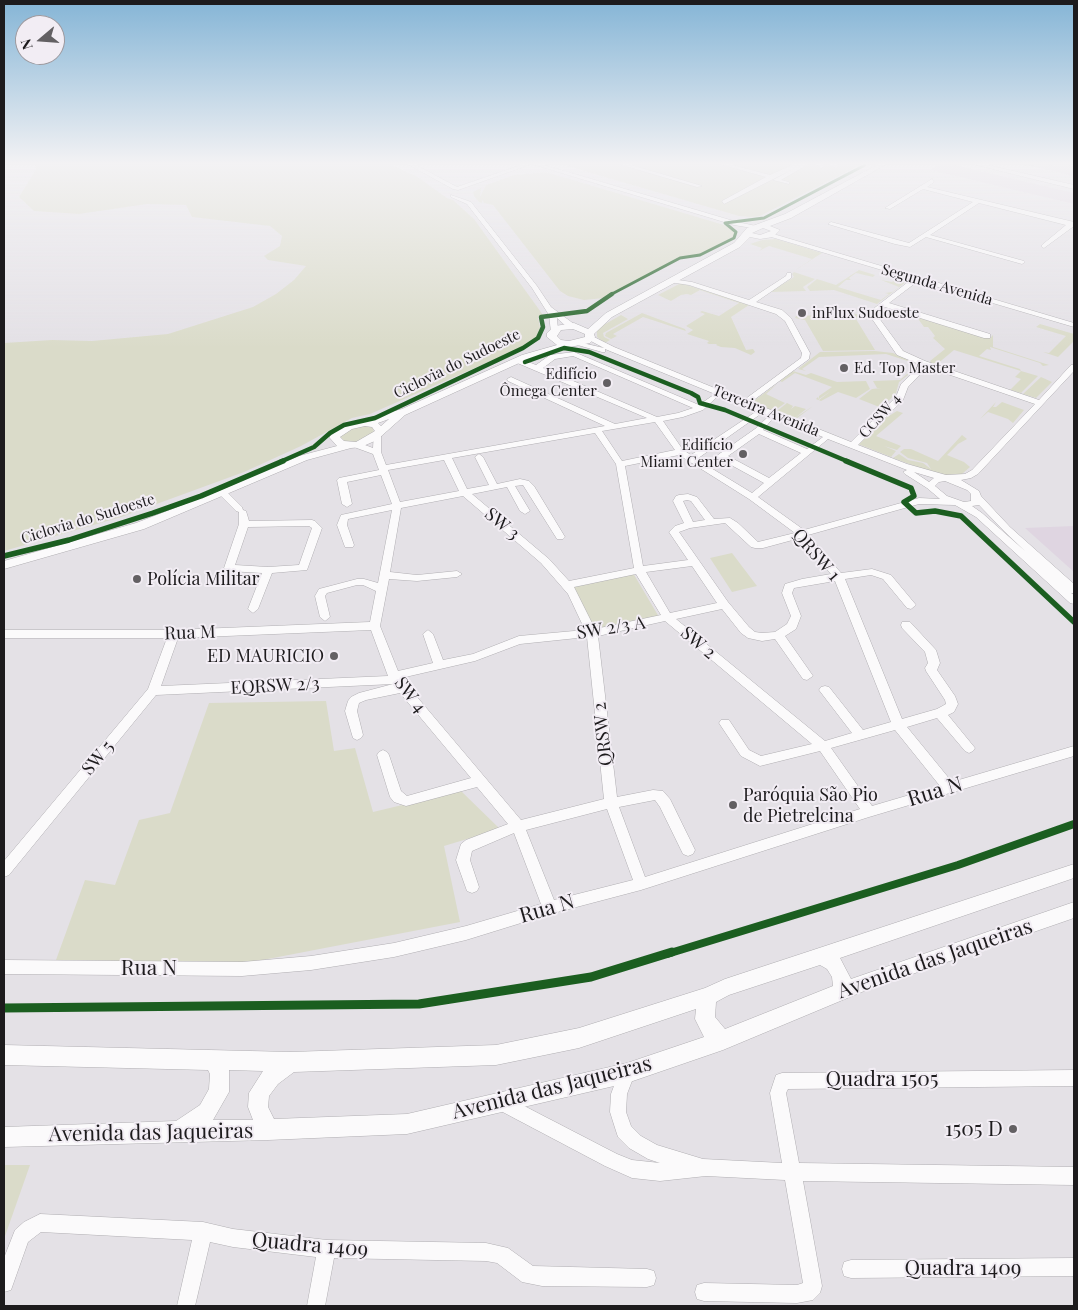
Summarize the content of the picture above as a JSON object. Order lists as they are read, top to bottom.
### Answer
{
  "streets": {
    "main road": ["Avenida das Jaqueiras"],
    "street": [
      "Segunda Avenida",
      "Terceira Avenida",
      "CCSW 4",
      "SW 3",
      "QRSW 1",
      "SW 2/3 A",
      "Rua M",
      "SW 2",
      "EQRSW 2/3",
      "SW 4",
      "QRSW 2",
      "SW 5",
      "Rua N",
      "Quadra 1505",
      "Quadra 1409"
    ],
    "cycle path": ["Ciclovia do Sudoeste"]
  },
  "crossings": [
    ["Terceira Avenida", "CCSW 4"],
    ["SW 3", "QRSW 2"],
    ["QRSW 1", "Rua N"],
    ["SW 2/3 A", "SW 2"],
    ["SW 2/3 A", "EQRSW 2/3"],
    ["SW 2/3 A", "SW 4"],
    ["SW 2/3 A", "QRSW 2"],
    ["Rua M", "SW 4"],
    ["Rua M", "SW 5"],
    ["SW 2", "Rua N"],
    ["EQRSW 2/3", "SW 4"],
    ["EQRSW 2/3", "SW 5"],
    ["SW 4", "Rua N"],
    ["QRSW 2", "Rua N"]
  ],
  "places": [
    "inFlux Sudoeste",
    "Ed. Top Master",
    "Edifício Ômega Center",
    "Edifício Miami Center",
    "Polícia Militar",
    "ED MAURICIO",
    "Paróquia São Pio de Pietrelcina",
    "1505 D"
  ],
  "north": "left"
}
